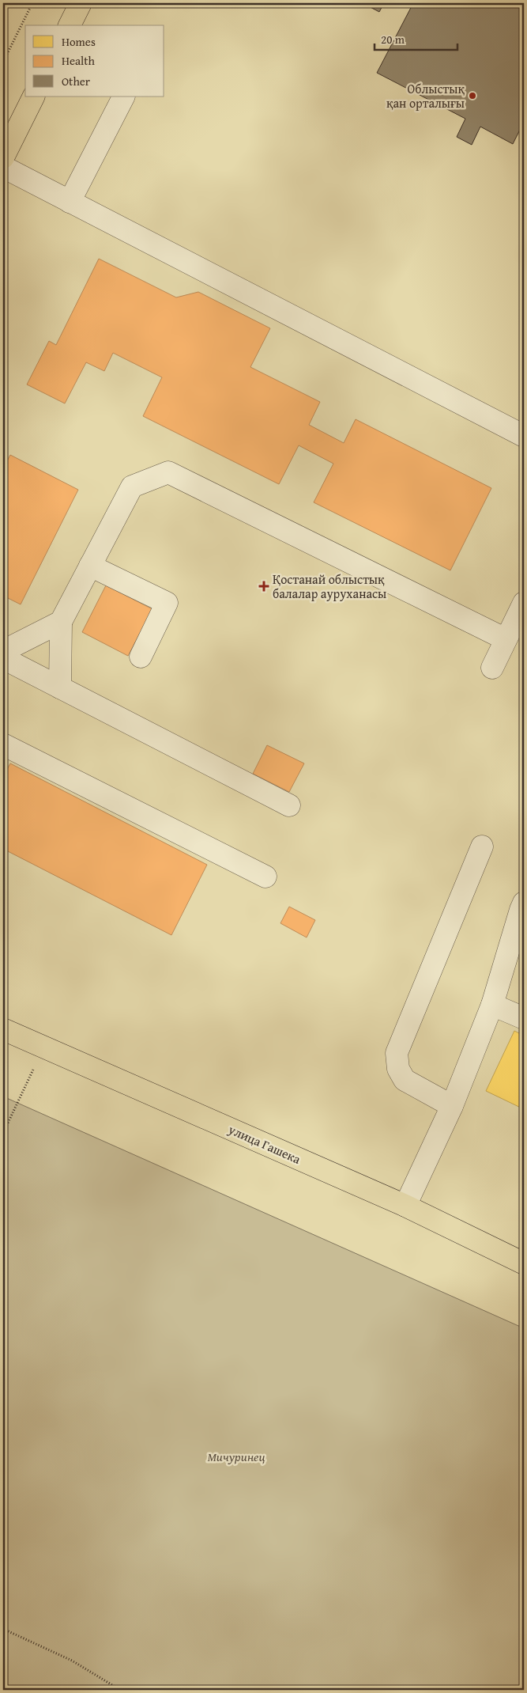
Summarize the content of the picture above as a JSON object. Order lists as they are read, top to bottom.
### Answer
{
  "streets": {
    "main road": ["улица Гашека"]
  },
  "parks": ["Мичуринец"],
  "places": {
    "other": ["Облыстық қан орталығы"],
    "health": ["Қостанай облыстық балалар ауруханасы"]
  },
  "legend": ["Homes", "Health", "Other"],
  "scale_bar": "20 m"
}
